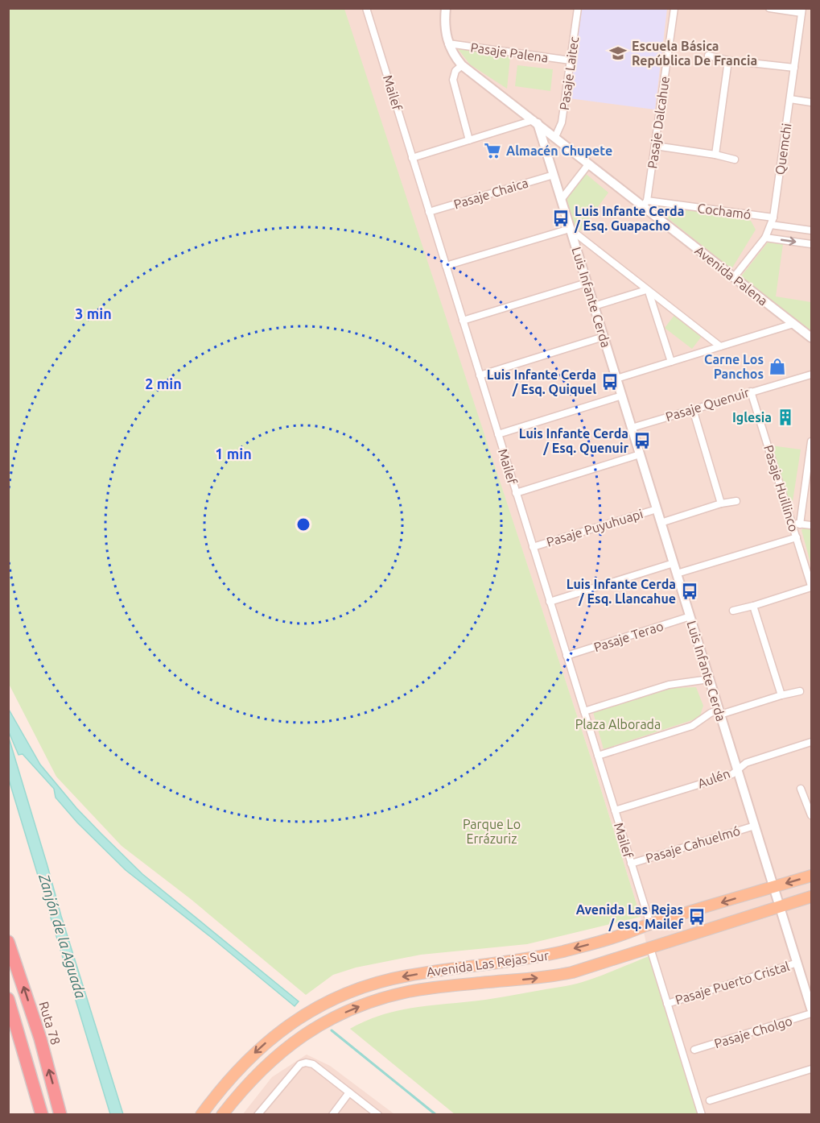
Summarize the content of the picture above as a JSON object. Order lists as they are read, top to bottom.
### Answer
{
  "streets": {
    "highway": ["Ruta 78"],
    "main road": ["Avenida Las Rejas Sur"],
    "street": [
      "Pasaje Palena",
      "Pasaje Laitec",
      "Mailef",
      "Pasaje Dalcahue",
      "Quemchi",
      "Pasaje Chaica",
      "Cochamó",
      "Avenida Palena",
      "Luis Infante Cerda",
      "Pasaje Quenuir",
      "Pasaje Huillinco",
      "Pasaje Puyuhuapi",
      "Pasaje Terao",
      "Aulén",
      "Pasaje Cahuelmó",
      "Pasaje Puerto Cristal",
      "Pasaje Cholgo"
    ]
  },
  "crossings": [
    ["Pasaje Palena", "Pasaje Laitec"],
    ["Pasaje Laitec", "Avenida Palena"],
    ["Mailef", "Pasaje Chaica"],
    ["Mailef", "Pasaje Puyuhuapi"],
    ["Mailef", "Pasaje Terao"],
    ["Mailef", "Aulén"],
    ["Mailef", "Pasaje Cahuelmó"],
    ["Mailef", "Avenida Las Rejas Sur"],
    ["Pasaje Dalcahue", "Cochamó"],
    ["Pasaje Dalcahue", "Avenida Palena"],
    ["Quemchi", "Cochamó"],
    ["Quemchi", "Avenida Palena"],
    ["Pasaje Chaica", "Luis Infante Cerda"],
    ["Cochamó", "Avenida Palena"],
    ["Avenida Palena", "Luis Infante Cerda"],
    ["Luis Infante Cerda", "Pasaje Quenuir"],
    ["Luis Infante Cerda", "Pasaje Puyuhuapi"],
    ["Luis Infante Cerda", "Pasaje Terao"],
    ["Luis Infante Cerda", "Aulén"],
    ["Luis Infante Cerda", "Pasaje Cahuelmó"],
    ["Luis Infante Cerda", "Avenida Las Rejas Sur"],
    ["Luis Infante Cerda", "Pasaje Puerto Cristal"],
    ["Pasaje Quenuir", "Pasaje Huillinco"]
  ],
  "water": ["Zanjón de la Aguada"],
  "parks": ["Plaza Alborada", "Parque Lo Errázuriz"],
  "places": {
    "school or university": ["Escuela Básica República De Francia"],
    "supermarket": ["Almacén Chupete"],
    "bus stop": [
      "Luis Infante Cerda / Esq. Guapacho",
      "Luis Infante Cerda / Esq. Quiquel",
      "Luis Infante Cerda / Esq. Quenuir",
      "Luis Infante Cerda / Esq. Llancahue",
      "Avenida Las Rejas / esq. Mailef"
    ],
    "shop": ["Carne Los Panchos"],
    "building": ["Iglesia"]
  },
  "rings": ["3 min", "2 min", "1 min"]
}
